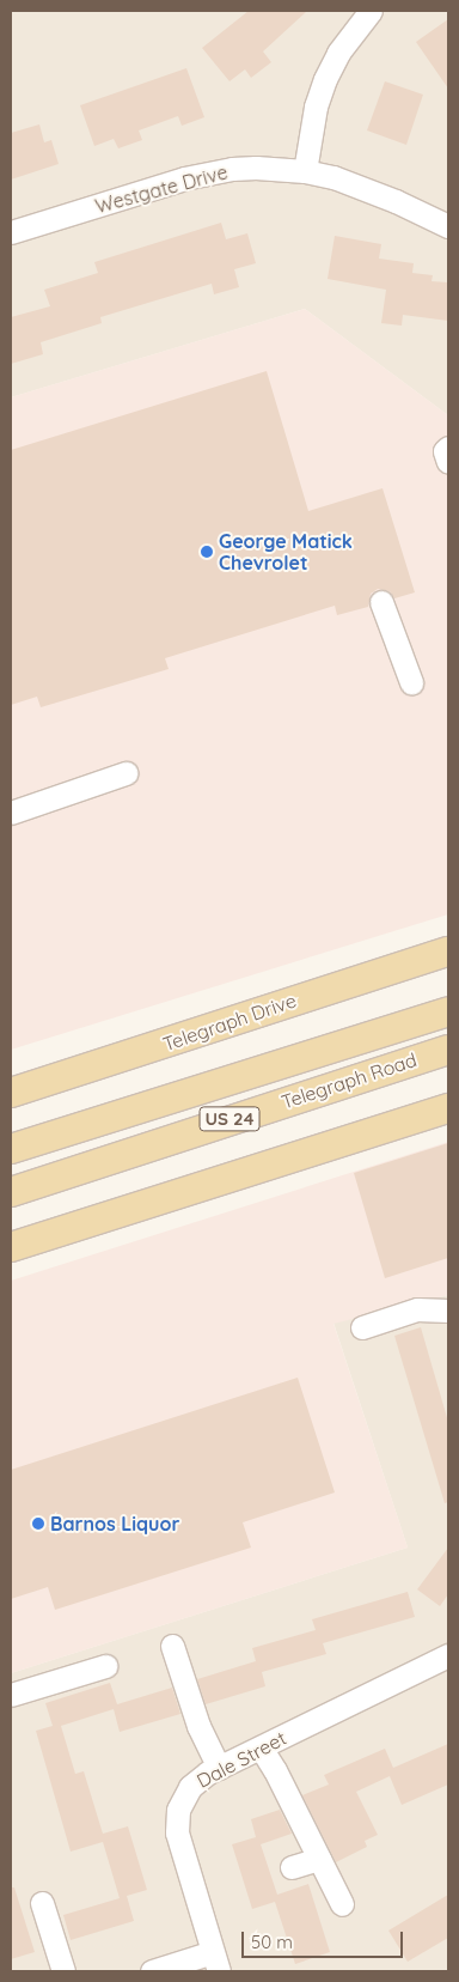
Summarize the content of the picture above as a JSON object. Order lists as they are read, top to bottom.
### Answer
{
  "streets": {
    "main road": ["Telegraph Drive", "Telegraph Road", "US 24"],
    "street": ["Westgate Drive", "Dale Street"]
  },
  "places": ["George Matick Chevrolet", "Barnos Liquor"],
  "scale_bar": "50 m"
}
